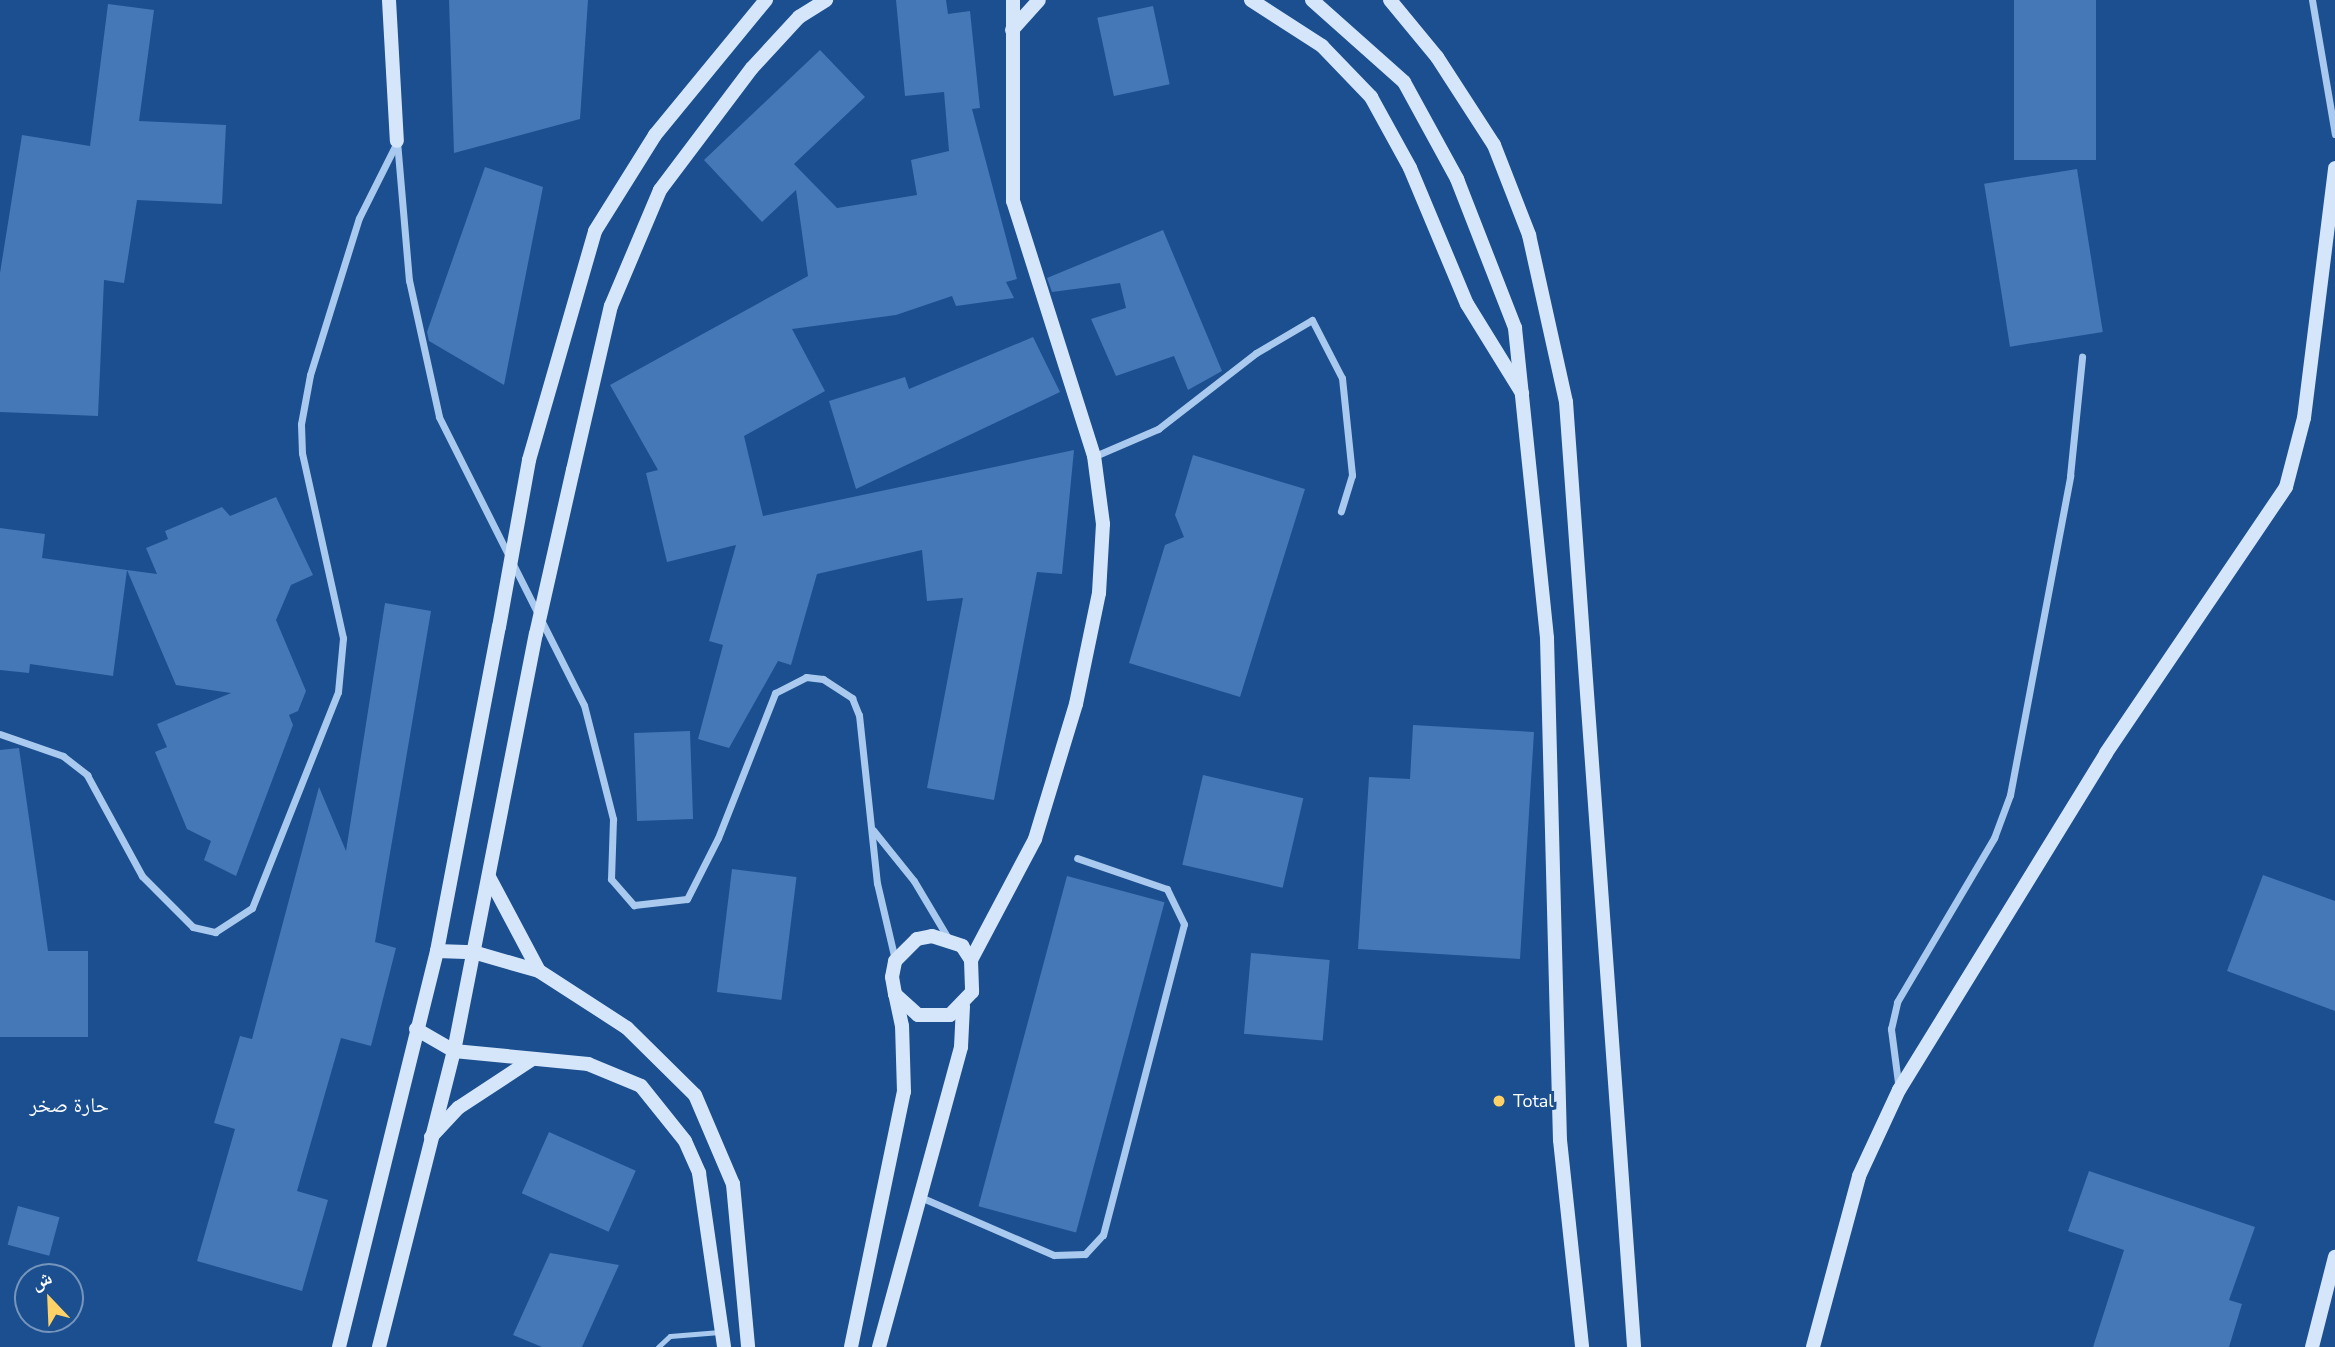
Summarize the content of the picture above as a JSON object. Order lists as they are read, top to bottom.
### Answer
{
  "districts": ["حارة صخر"],
  "places": ["Total"],
  "north": "top left"
}
